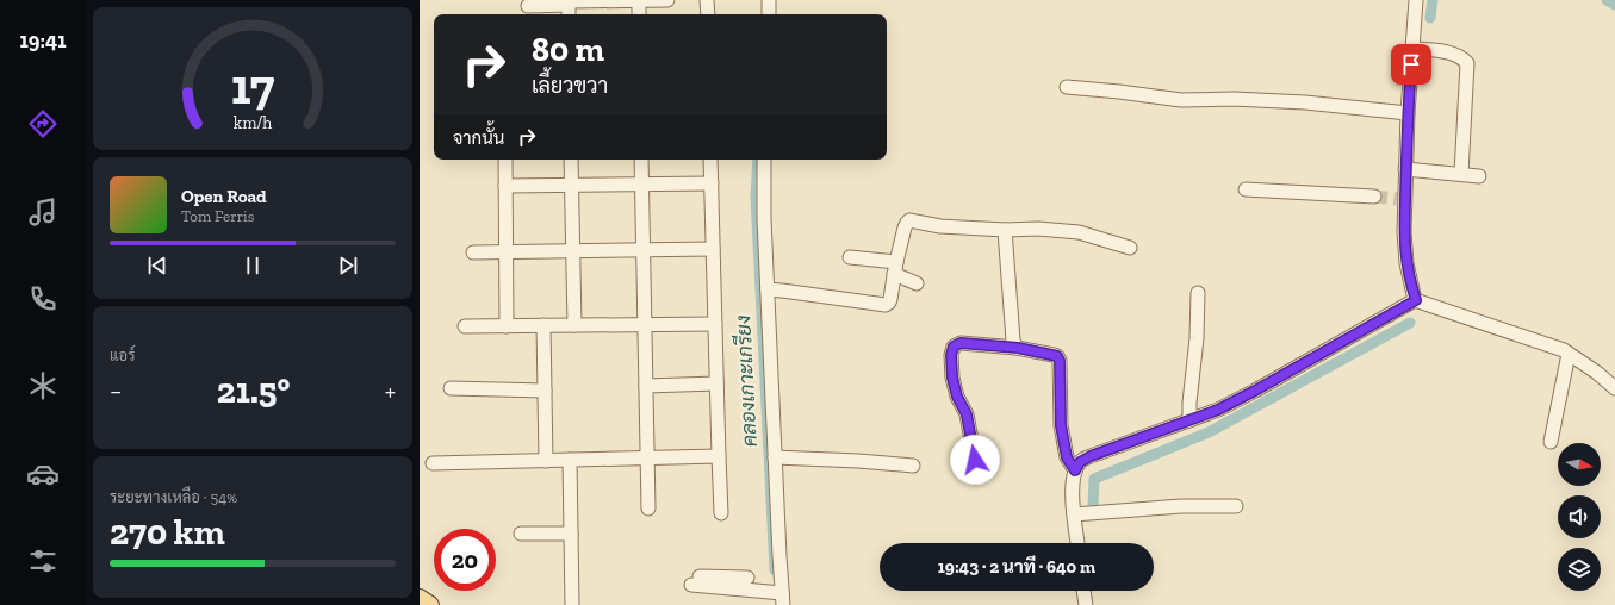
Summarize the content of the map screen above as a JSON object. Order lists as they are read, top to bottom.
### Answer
{
  "water": ["คลองเกาะเกรียง"],
  "north": "right",
  "page": {
    "tabs": "19:41",
    "turn": ["80 m", "เลี้ยวขวา"],
    "then": "จากนั้น",
    "song": ["Open Road", "Tom Ferris"],
    "tile": [
      "แอร์",
      ["ระยะทางเหลือ · 54%", "270 km"]
    ],
    "heat": ["−", "21.5°", "+"],
    "limit": "20",
    "trip": "19:43 · 2 นาที · 640 m",
    "gauge": ["17", "km/h"]
  }
}
